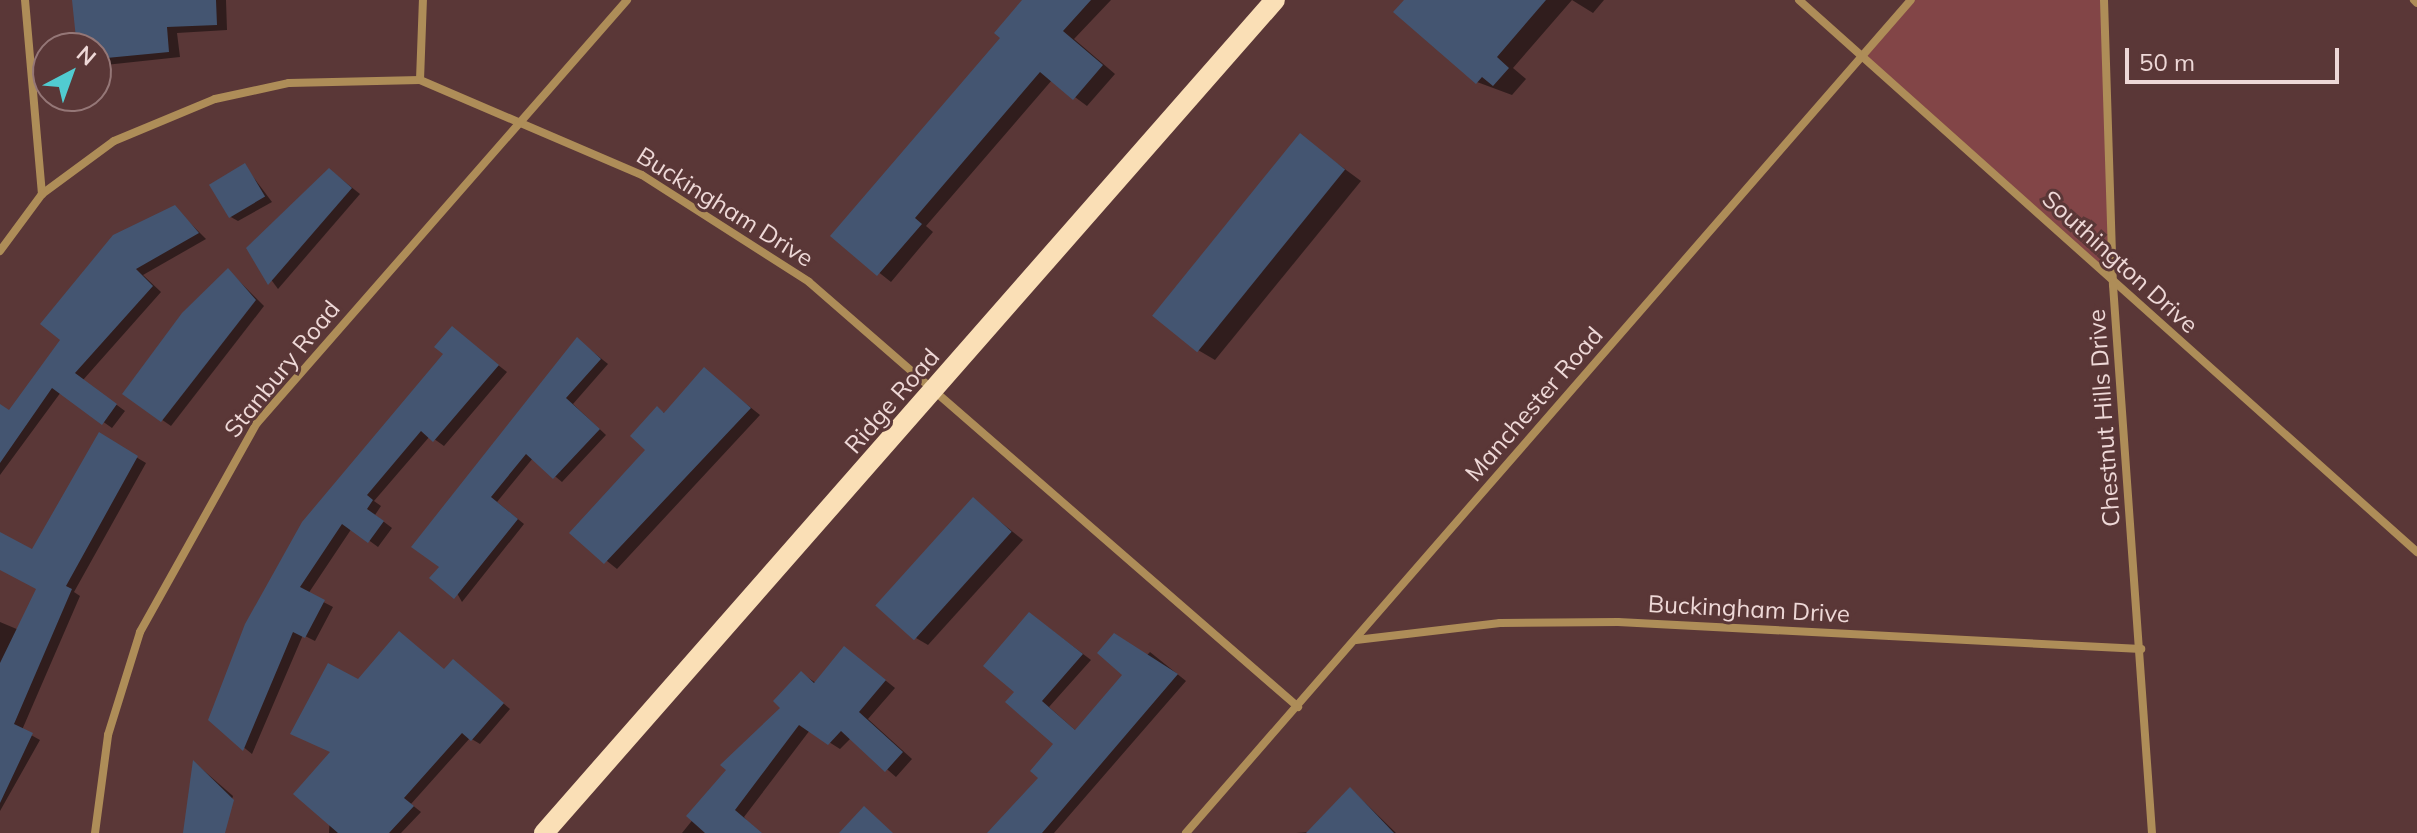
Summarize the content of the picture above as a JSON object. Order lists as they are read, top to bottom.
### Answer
{
  "streets": {
    "main road": ["Ridge Road"],
    "street": [
      "Buckingham Drive",
      "Southington Drive",
      "Stanbury Road",
      "Manchester Road",
      "Chestnut Hills Drive"
    ]
  },
  "crossings": [
    ["Buckingham Drive", "Stanbury Road"],
    ["Buckingham Drive", "Ridge Road"],
    ["Buckingham Drive", "Manchester Road"],
    ["Buckingham Drive", "Chestnut Hills Drive"],
    ["Southington Drive", "Manchester Road"],
    ["Southington Drive", "Chestnut Hills Drive"]
  ],
  "scale_bar": "50 m",
  "north": "top right"
}
